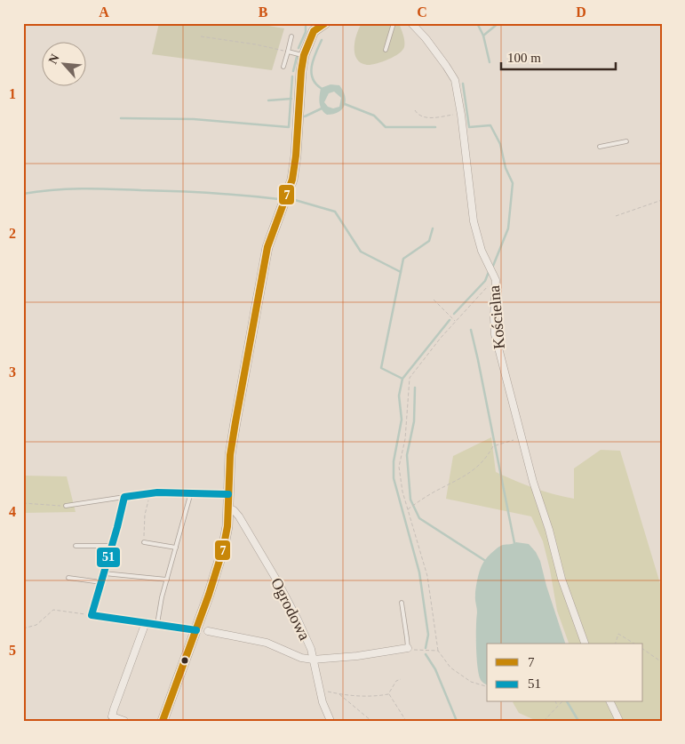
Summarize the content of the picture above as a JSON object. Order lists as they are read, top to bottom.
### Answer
{
  "streets": {
    "street": ["Kościelna", "Ogrodowa"]
  },
  "lines": ["transit line 7", "transit line 51"],
  "legend": ["7", "51"],
  "scale_bar": "100 m",
  "north": "top left",
  "grid": {
    "columns": [
      "A",
      "B",
      "C",
      "D"
    ],
    "rows": [
      "1",
      "2",
      "3",
      "4",
      "5"
    ]
  }
}
